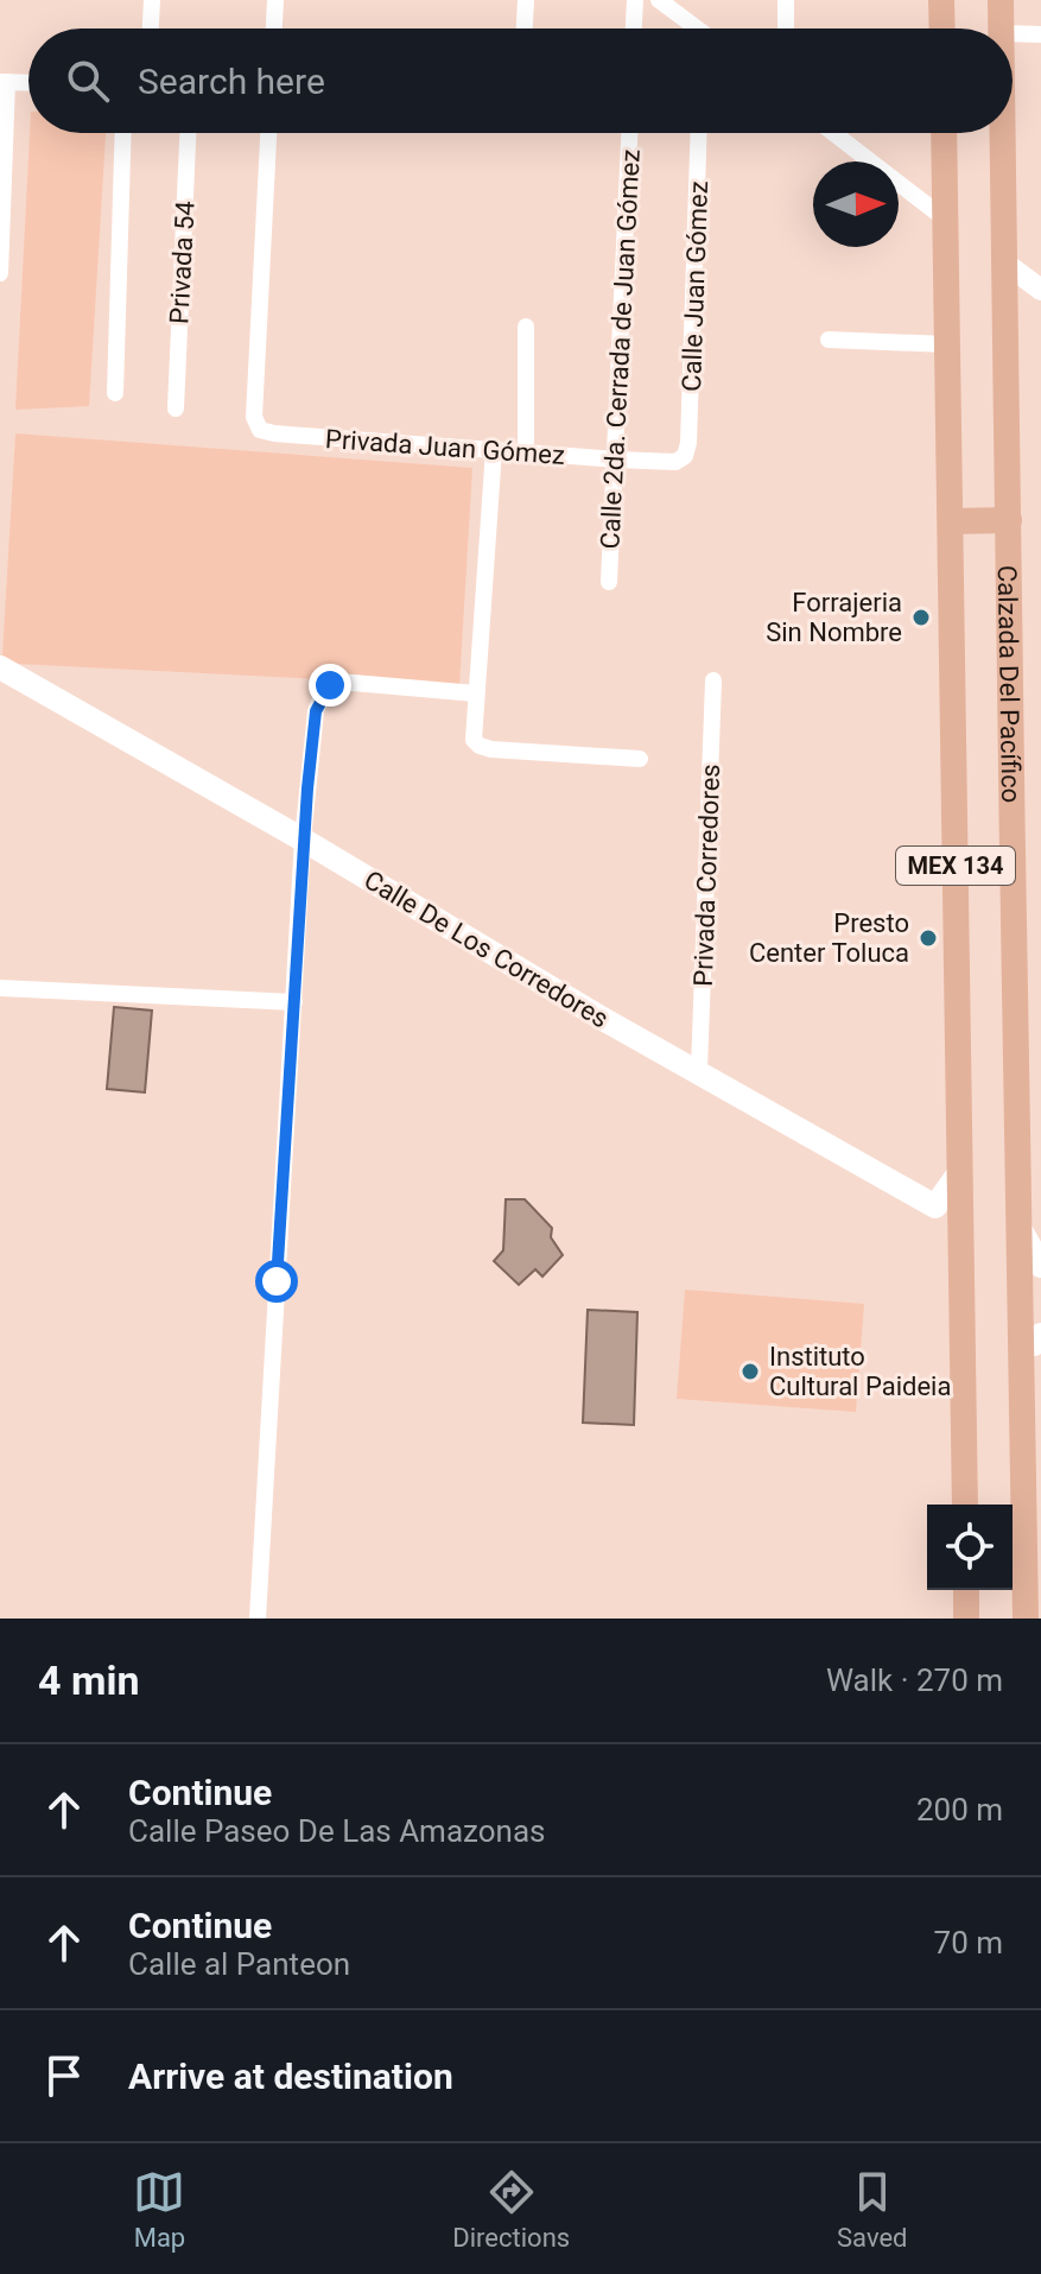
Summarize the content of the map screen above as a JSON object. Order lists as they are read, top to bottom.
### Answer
{
  "streets": {
    "main road": ["Calzada Del Pacífico", "MEX 134", "Calle De Los Corredores"],
    "street": [
      "Privada 54",
      "Calle Juan Gómez",
      "Calle 2da. Cerrada de Juan Gómez",
      "Privada Juan Gómez",
      "Privada Corredores"
    ]
  },
  "crossings": [
    ["Calle Juan Gómez", "Privada Juan Gómez"],
    ["Calle 2da. Cerrada de Juan Gómez", "Privada Juan Gómez"],
    ["Calzada Del Pacífico", "MEX 134"],
    ["MEX 134", "Calle De Los Corredores"],
    ["Privada Corredores", "Calle De Los Corredores"]
  ],
  "places": ["Forrajeria Sin Nombre", "Presto Center Toluca", "Instituto Cultural Paideia"],
  "north": "right",
  "page": {
    "search": "Search here",
    "heading": ["4 min", "Walk · 270 m"],
    "list": [
      ["Continue", "Calle Paseo De Las Amazonas", "200 m"],
      ["Continue", "Calle al Panteon", "70 m"],
      "Arrive at destination"
    ],
    "nav": ["Map", "Directions", "Saved"]
  }
}
